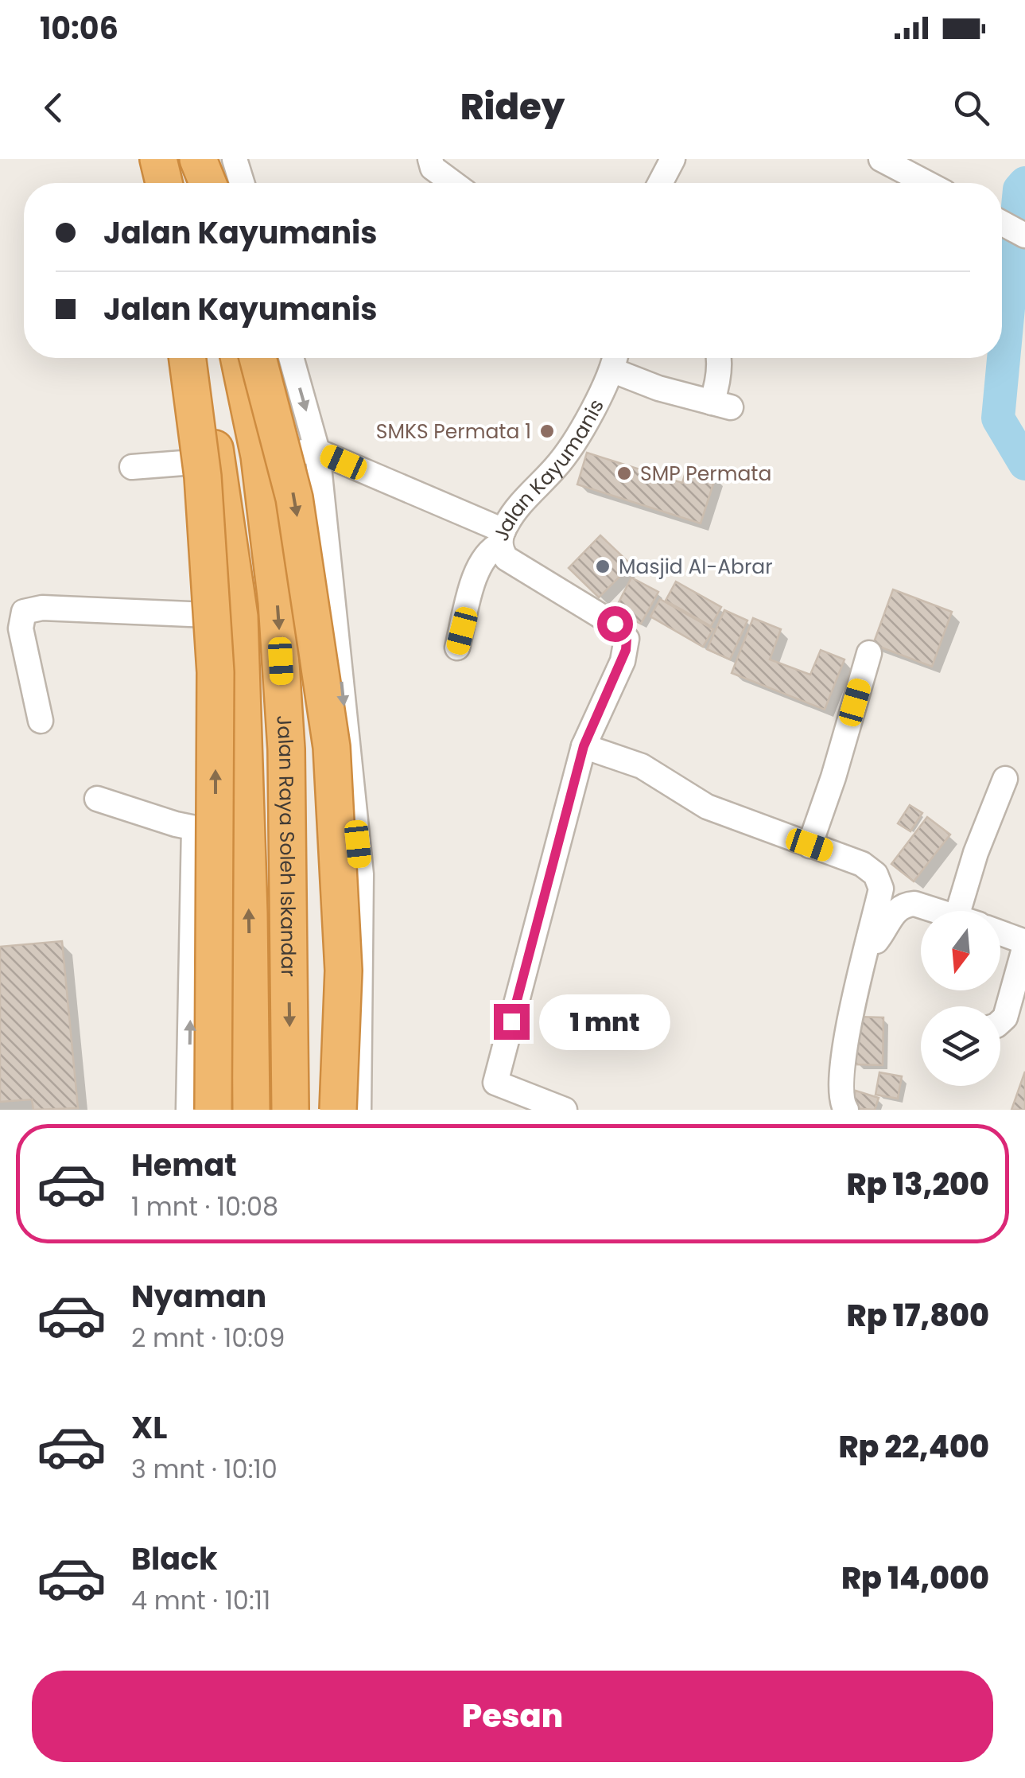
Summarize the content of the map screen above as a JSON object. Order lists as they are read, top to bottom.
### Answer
{
  "streets": {
    "highway": ["Jalan Raya Soleh Iskandar"],
    "street": ["Jalan Kayumanis"]
  },
  "places": ["SMKS Permata 1", "SMP Permata", "Masjid Al-Abrar"],
  "north": "bottom",
  "page": {
    "status": "10:06",
    "header": "Ridey",
    "banner": ["Jalan Kayumanis", "Jalan Kayumanis"],
    "bubble": "1 mnt",
    "list": [
      {
        "name": "Hemat",
        "note": "1 mnt · 10:08",
        "value": "Rp 13,200"
      },
      {
        "name": "Nyaman",
        "note": "2 mnt · 10:09",
        "value": "Rp 17,800"
      },
      {
        "name": "XL",
        "note": "3 mnt · 10:10",
        "value": "Rp 22,400"
      },
      {
        "name": "Black",
        "note": "4 mnt · 10:11",
        "value": "Rp 14,000"
      }
    ],
    "buttons": "Pesan"
  }
}
